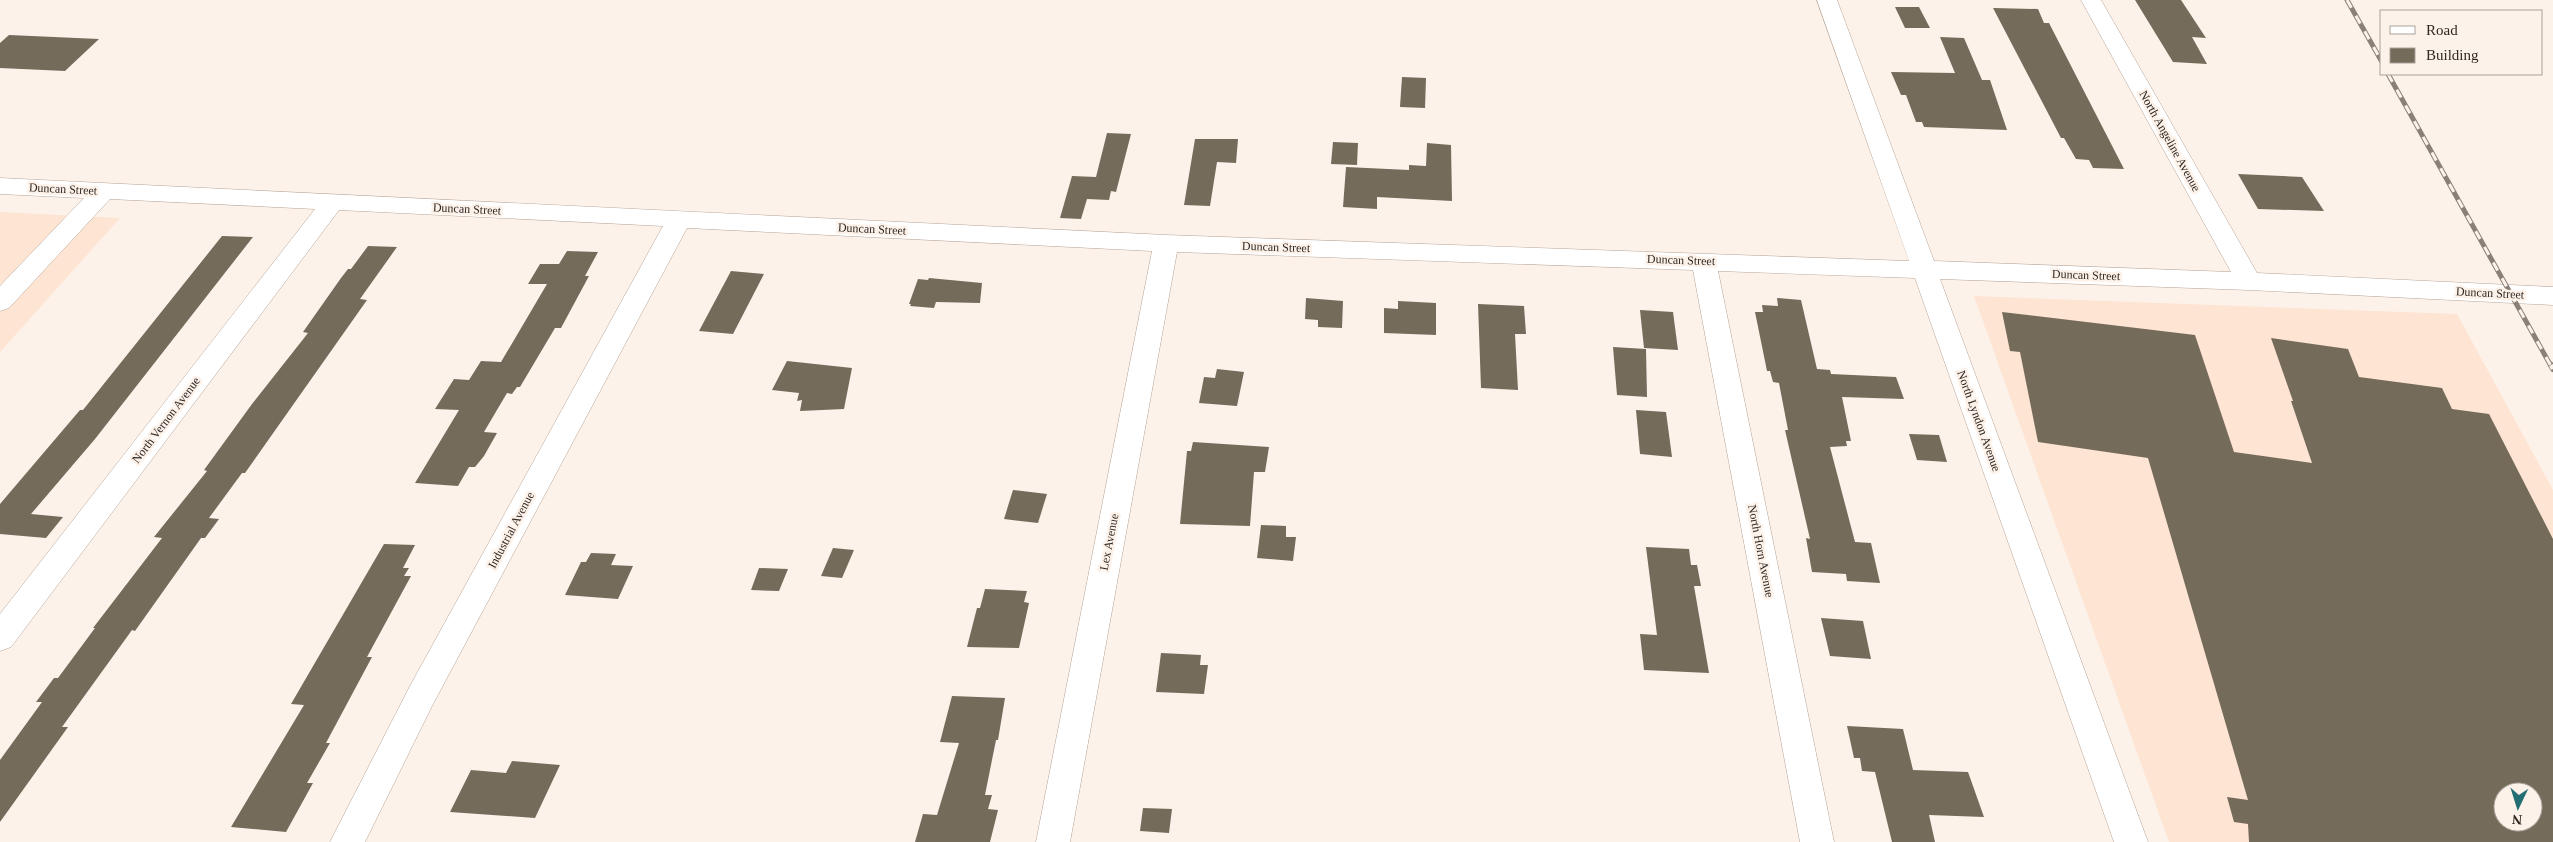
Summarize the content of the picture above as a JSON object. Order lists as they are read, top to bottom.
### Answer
{
  "streets": {
    "street": [
      "North Angeline Avenue",
      "Duncan Street",
      "North Vernon Avenue",
      "North Lyndon Avenue",
      "Industrial Avenue",
      "Lex Avenue",
      "North Horn Avenue"
    ]
  },
  "crossings": [
    ["North Angeline Avenue", "Duncan Street"],
    ["Duncan Street", "North Vernon Avenue"],
    ["Duncan Street", "North Lyndon Avenue"],
    ["Duncan Street", "Industrial Avenue"],
    ["Duncan Street", "Lex Avenue"],
    ["Duncan Street", "North Horn Avenue"]
  ],
  "legend": ["Road", "Building"],
  "north": "bottom"
}
